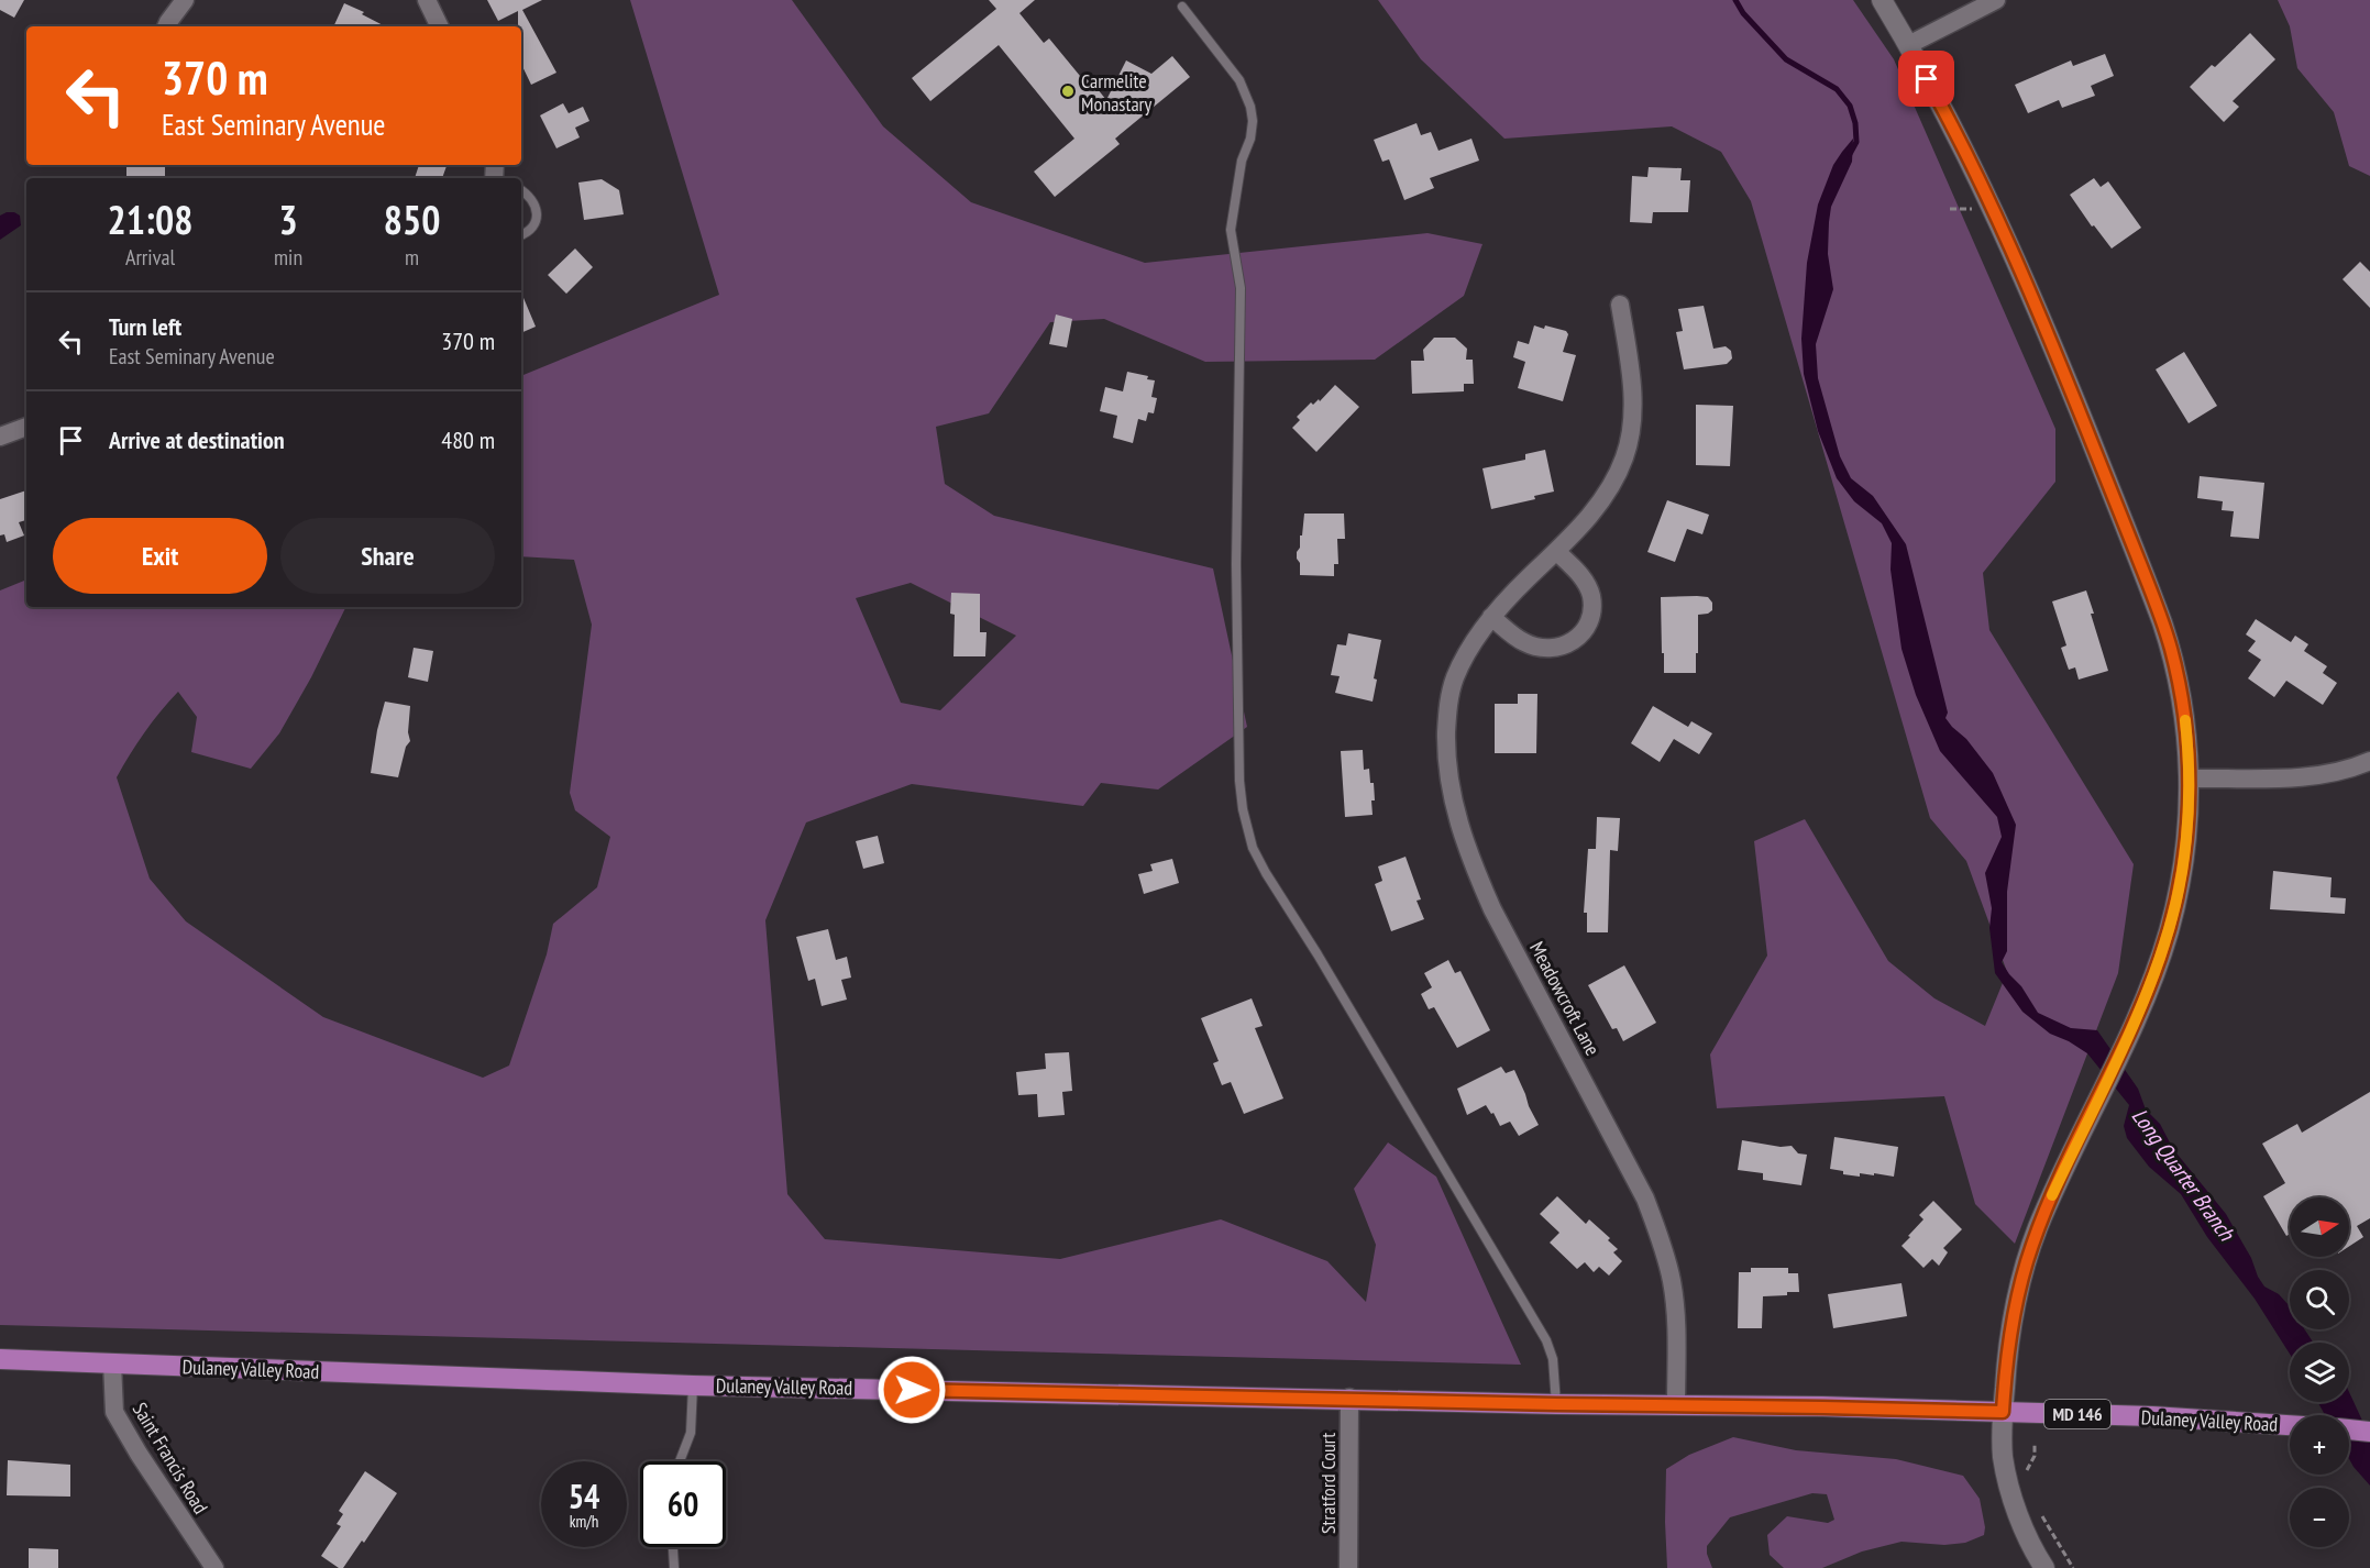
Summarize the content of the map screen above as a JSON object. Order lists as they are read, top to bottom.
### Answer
{
  "streets": {
    "main road": ["Dulaney Valley Road", "MD 146"],
    "street": ["Meadowcroft Lane", "Saint Francis Road", "Stratford Court"]
  },
  "crossings": [
    ["Meadowcroft Lane", "Dulaney Valley Road"],
    ["Dulaney Valley Road", "Saint Francis Road"],
    ["Dulaney Valley Road", "Stratford Court"]
  ],
  "water": ["Long Quarter Branch"],
  "places": ["Carmelite Monastary"],
  "north": "right",
  "page": {
    "turn": ["370 m", "East Seminary Avenue"],
    "eta": [
      "21:08",
      "Arrival",
      "3",
      "min",
      "850",
      "m"
    ],
    "list": [
      {
        "name": "Turn left",
        "note": "East Seminary Avenue",
        "value": "370 m"
      },
      {
        "name": "Arrive at destination",
        "value": "480 m"
      }
    ],
    "buttons": ["Exit", "Share"],
    "map_buttons": ["+", "−"],
    "speed": "54 km/h",
    "limit": "60"
  }
}
